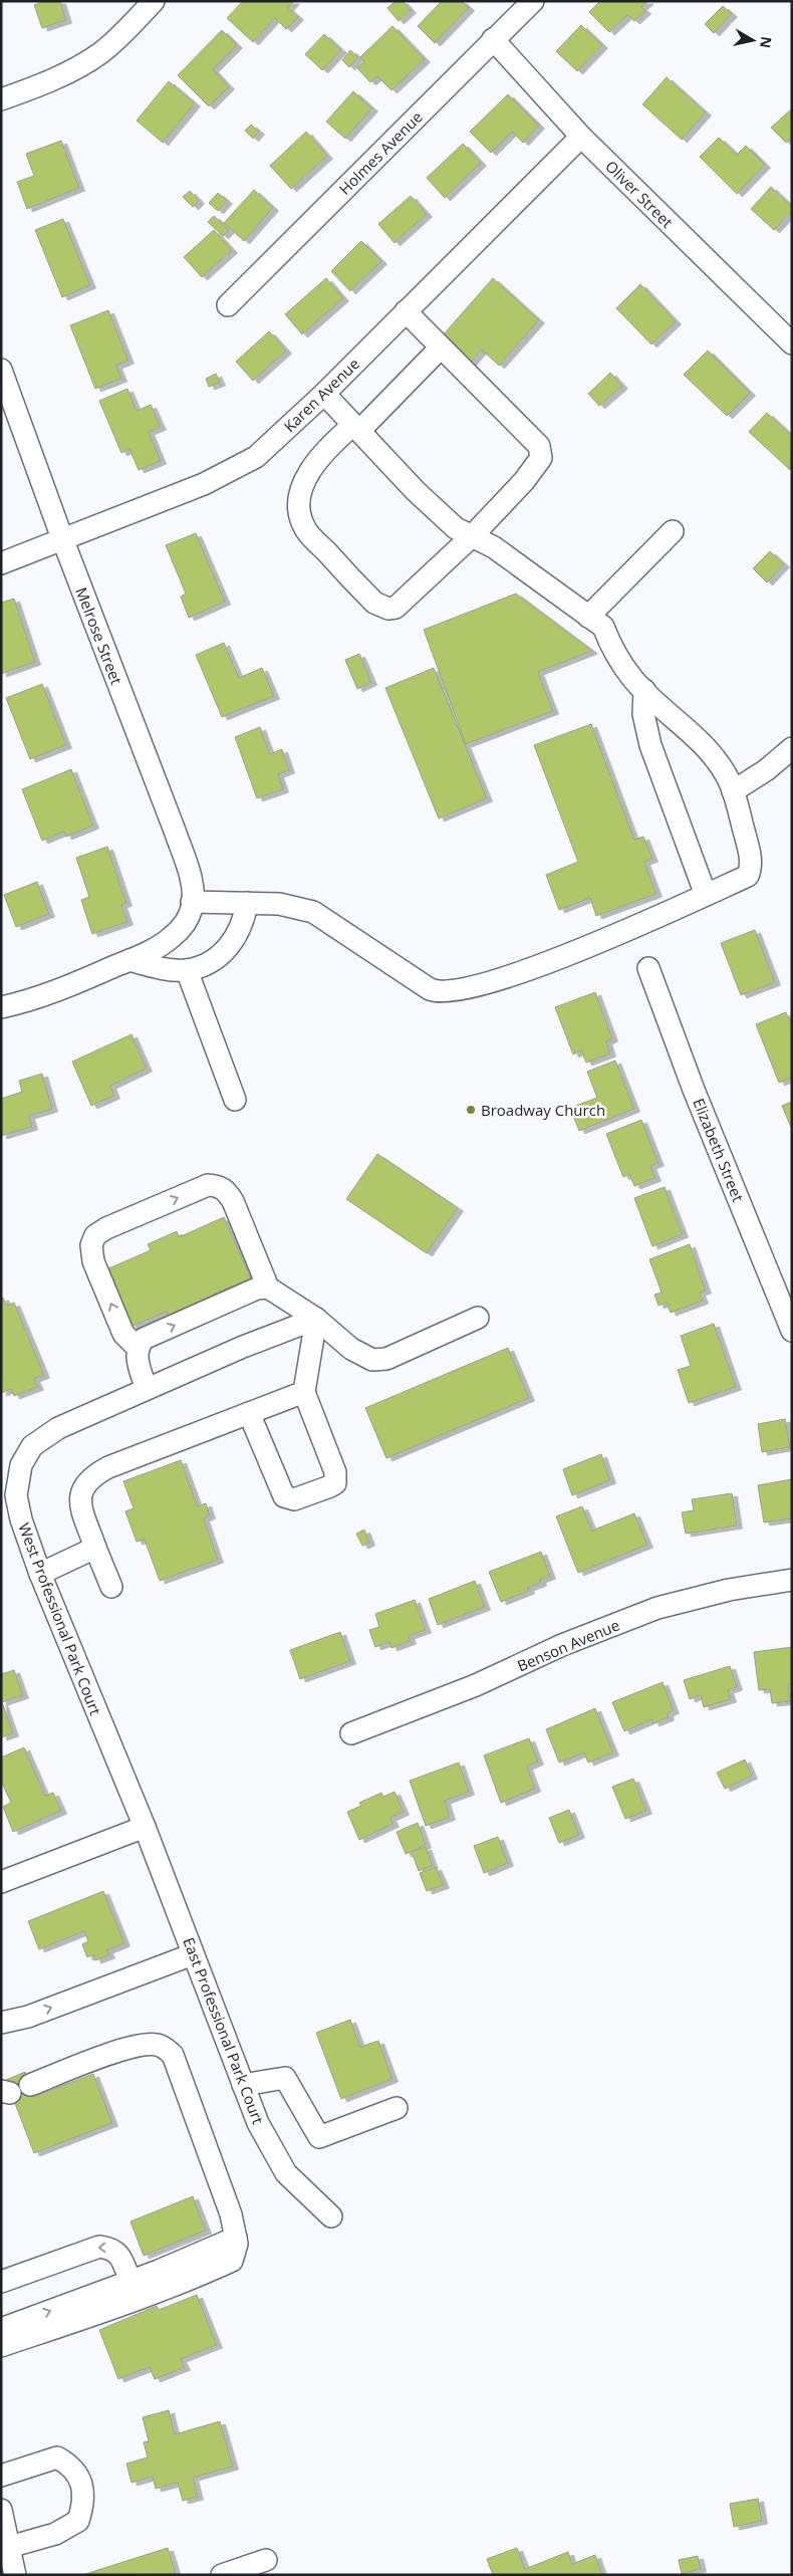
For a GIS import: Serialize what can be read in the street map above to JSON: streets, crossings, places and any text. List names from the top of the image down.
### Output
{
  "streets": {
    "street": [
      "Holmes Avenue",
      "Oliver Street",
      "Karen Avenue",
      "Melrose Street",
      "Elizabeth Street",
      "West Professional Park Court",
      "Benson Avenue",
      "East Professional Park Court"
    ]
  },
  "crossings": [
    ["Holmes Avenue", "Oliver Street"],
    ["Oliver Street", "Karen Avenue"],
    ["Karen Avenue", "Melrose Street"],
    ["West Professional Park Court", "East Professional Park Court"]
  ],
  "places": ["Broadway Church"],
  "north": "right"
}
